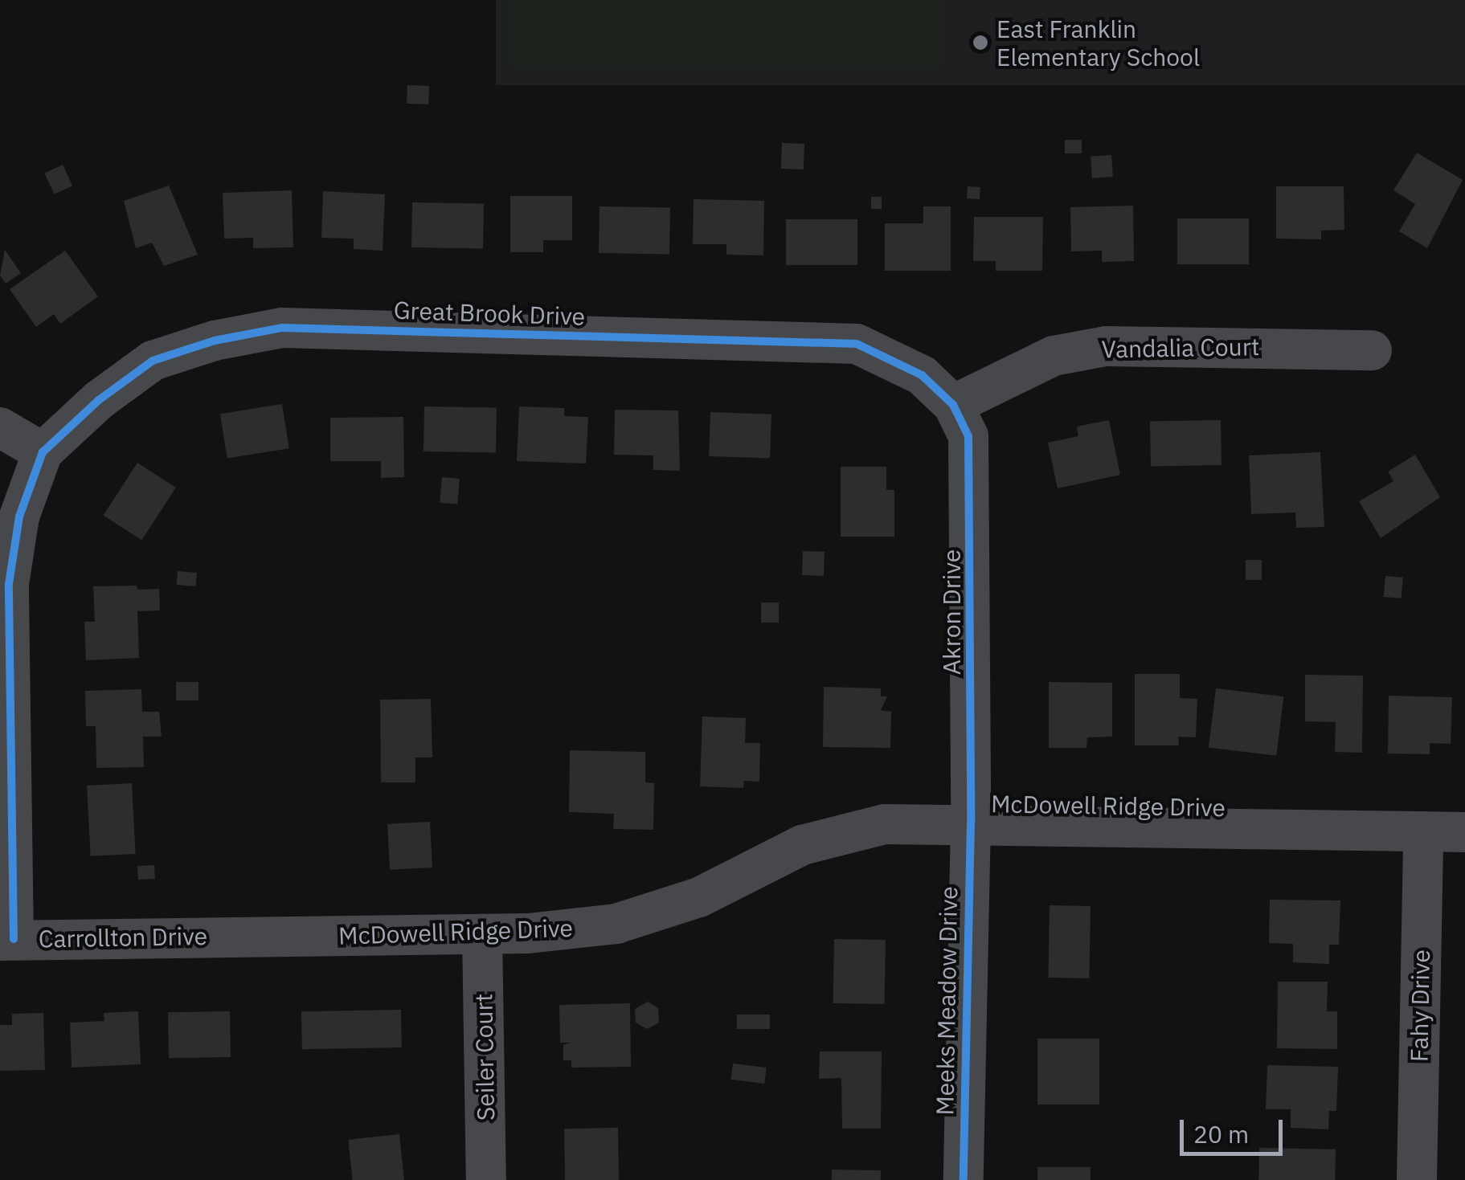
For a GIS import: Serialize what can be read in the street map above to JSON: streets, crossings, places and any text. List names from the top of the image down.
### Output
{
  "streets": {
    "street": [
      "Great Brook Drive",
      "Vandalia Court",
      "Akron Drive",
      "McDowell Ridge Drive",
      "Carrollton Drive",
      "Meeks Meadow Drive",
      "Fahy Drive",
      "Seiler Court"
    ]
  },
  "crossings": [
    ["Great Brook Drive", "Vandalia Court"],
    ["Great Brook Drive", "Akron Drive"],
    ["Vandalia Court", "Akron Drive"],
    ["Akron Drive", "McDowell Ridge Drive"],
    ["Akron Drive", "Meeks Meadow Drive"],
    ["McDowell Ridge Drive", "Carrollton Drive"],
    ["McDowell Ridge Drive", "Meeks Meadow Drive"],
    ["McDowell Ridge Drive", "Fahy Drive"],
    ["McDowell Ridge Drive", "Seiler Court"]
  ],
  "places": ["East Franklin Elementary School"],
  "scale_bar": "20 m"
}
